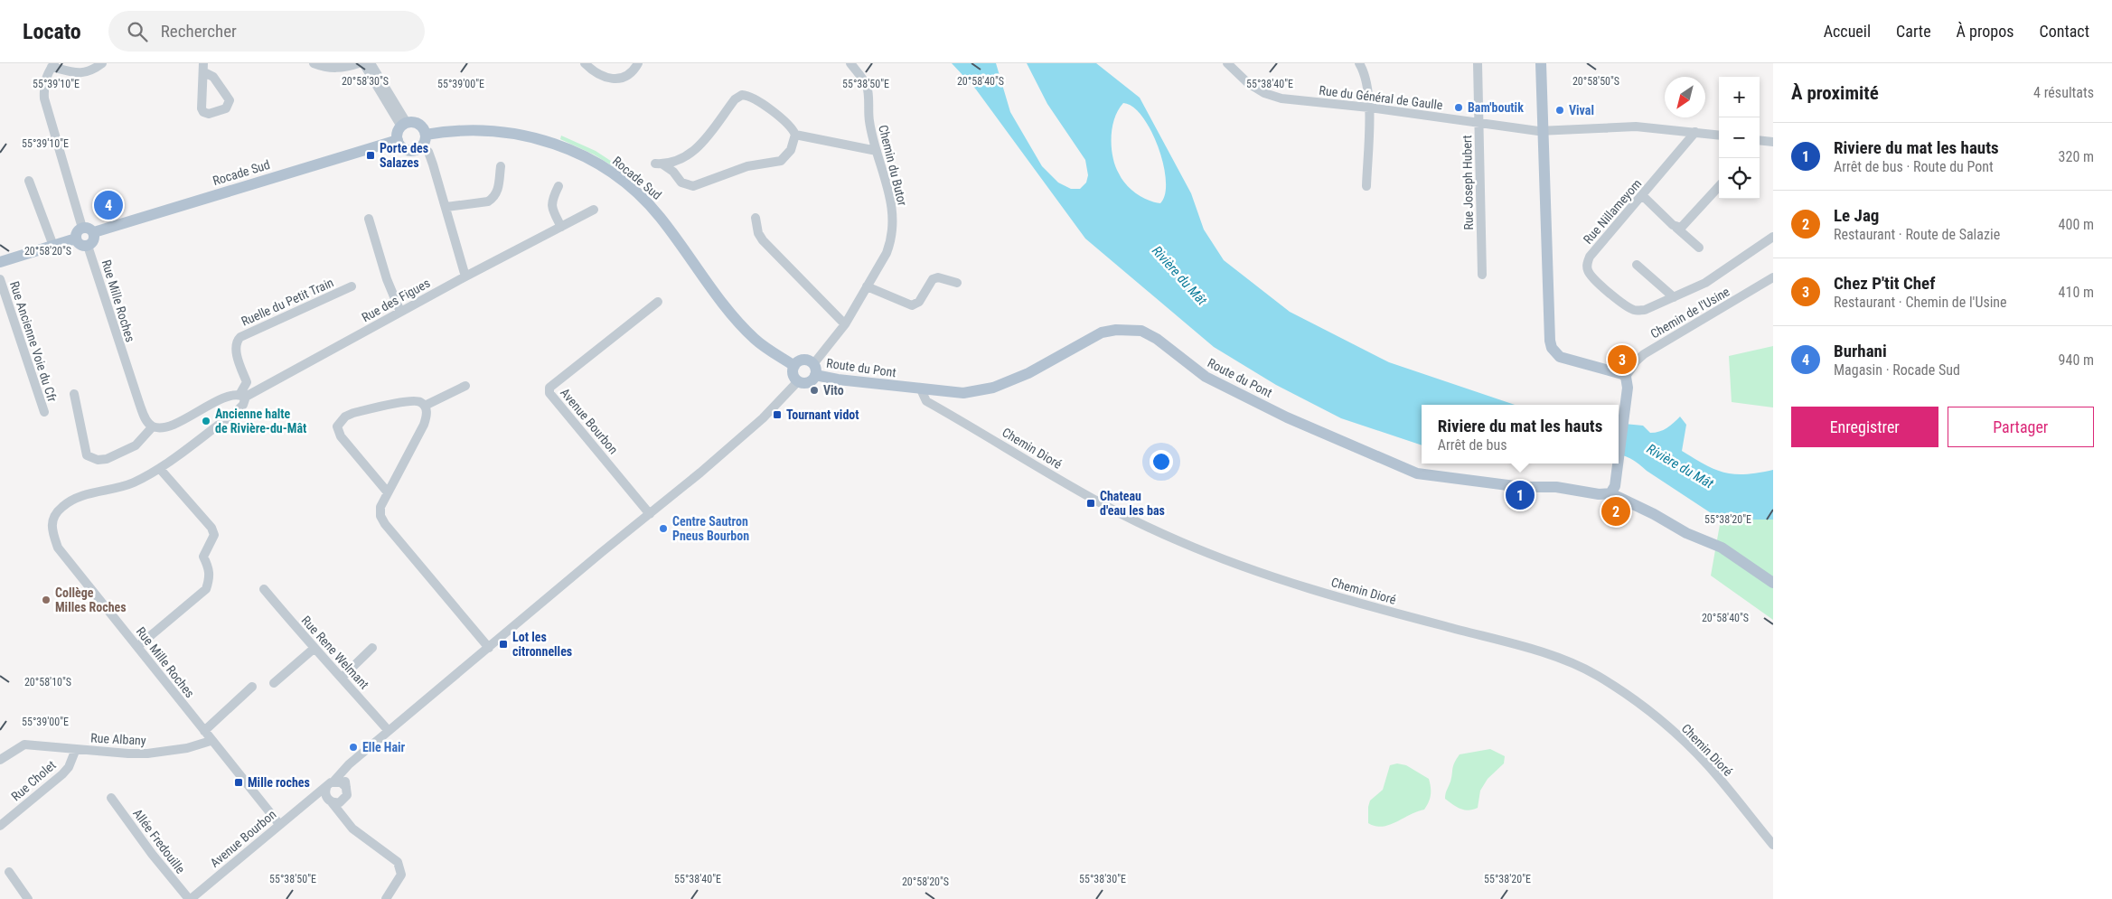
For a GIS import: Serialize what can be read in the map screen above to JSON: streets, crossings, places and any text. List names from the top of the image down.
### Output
{
  "streets": {
    "main road": ["Rocade Sud", "Route du Pont"],
    "street": [
      "Rue du Général de Gaulle",
      "Chemin du Butor",
      "Rue Joseph Hubert",
      "Rue Nillameyom",
      "Rue des Figues",
      "Rue Mille Roches",
      "Ruelle du Petit Train",
      "Chemin de l'Usine",
      "Rue Ancienne Voie du Cfr",
      "Avenue Bourbon",
      "Chemin Dioré",
      "Rue Rene Welmant",
      "Rue Albany",
      "Rue Cholet",
      "Allée Fredouille"
    ]
  },
  "crossings": [
    ["Rue du Général de Gaulle", "Rue Joseph Hubert"],
    ["Rue du Général de Gaulle", "Rue Nillameyom"],
    ["Chemin du Butor", "Rocade Sud"],
    ["Chemin du Butor", "Route du Pont"],
    ["Rocade Sud", "Rue Mille Roches"],
    ["Rocade Sud", "Route du Pont"],
    ["Rue des Figues", "Rue Mille Roches"],
    ["Rue des Figues", "Ruelle du Petit Train"],
    ["Rue Mille Roches", "Ruelle du Petit Train"],
    ["Rue Mille Roches", "Avenue Bourbon"],
    ["Rue Mille Roches", "Rue Albany"],
    ["Route du Pont", "Chemin Dioré"],
    ["Avenue Bourbon", "Allée Fredouille"],
    ["Rue Albany", "Rue Cholet"]
  ],
  "water": ["Rivière du Mât"],
  "places": {
    "other": [
      "Bam'boutik",
      "Vival",
      "Vito",
      "Ancienne halte de Rivière-du-Mât",
      "Centre Sautron Pneus Bourbon",
      "Collège Milles Roches",
      "Elle Hair"
    ],
    "transit": [
      "Porte des Salazes",
      "Tournant vidot",
      "Chateau d'eau les bas",
      "Lot les citronnelles",
      "Mille roches"
    ]
  },
  "north": "bottom left",
  "page": {
    "header": "Locato",
    "search": "Rechercher",
    "nav": [
      "Accueil",
      "Carte",
      "À propos",
      "Contact"
    ],
    "heading": ["À proximité", "4 résultats"],
    "map_buttons": ["+", "−"],
    "list": [
      {
        "mark": "1",
        "name": "Riviere du mat les hauts",
        "note": "Arrêt de bus · Route du Pont",
        "value": "320 m"
      },
      {
        "mark": "2",
        "name": "Le Jag",
        "note": "Restaurant · Route de Salazie",
        "value": "400 m"
      },
      {
        "mark": "3",
        "name": "Chez P'tit Chef",
        "note": "Restaurant · Chemin de l'Usine",
        "value": "410 m"
      },
      {
        "mark": "4",
        "name": "Burhani",
        "note": "Magasin · Rocade Sud",
        "value": "940 m"
      }
    ],
    "pins": [
      "4",
      "3",
      "1",
      "2"
    ],
    "buttons": ["Enregistrer", "Partager"],
    "popup": ["Riviere du mat les hauts", "Arrêt de bus"]
  },
  "coordinates": [
    "20°58'30\"S",
    "20°58'40\"S",
    "20°58'50\"S",
    "55°39'10\"E",
    "55°39'00\"E",
    "55°38'50\"E",
    "55°38'40\"E",
    "20°58'20\"S",
    "55°38'20\"E",
    "20°58'10\"S",
    "55°38'30\"E"
  ]
}
